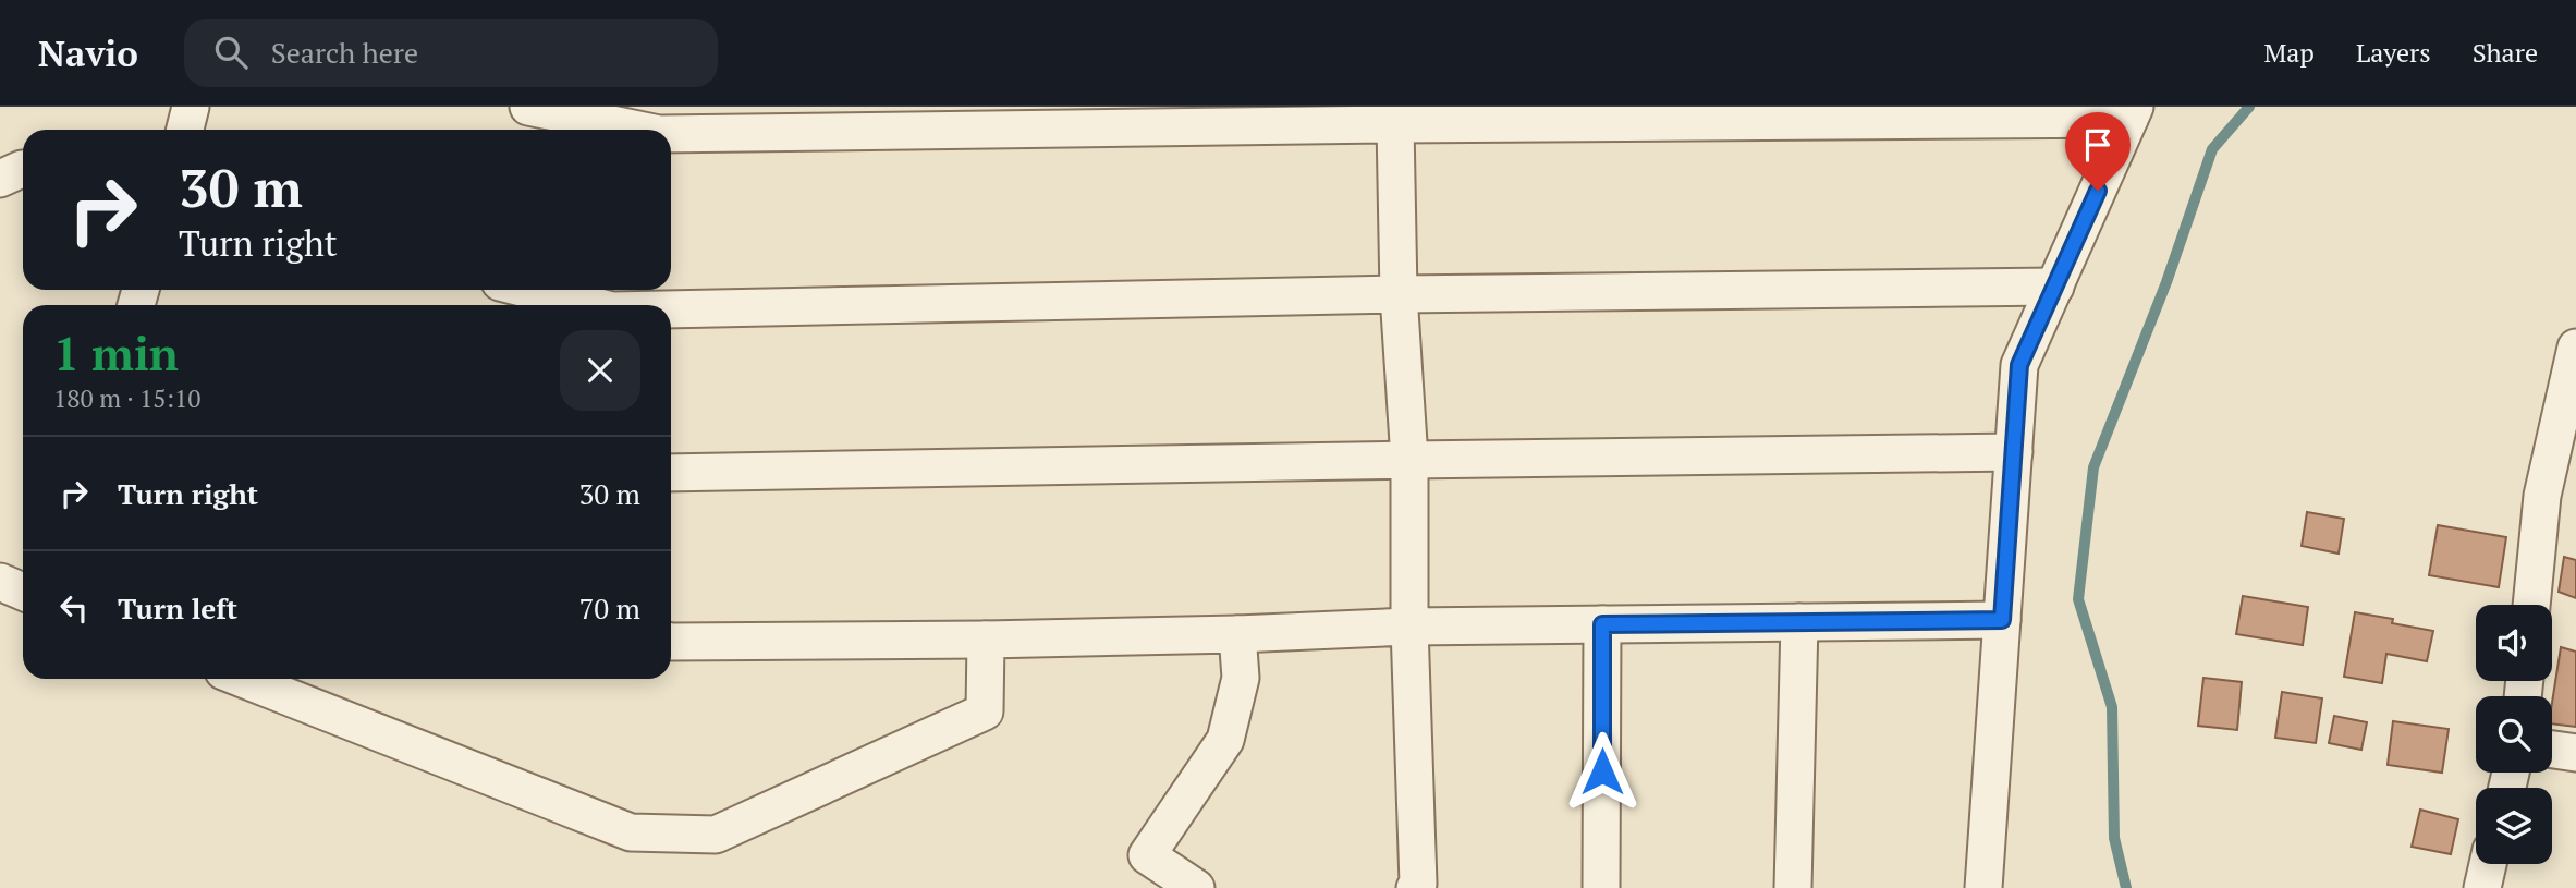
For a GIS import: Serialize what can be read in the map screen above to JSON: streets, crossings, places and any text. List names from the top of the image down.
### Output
{
  "page": {
    "header": "Navio",
    "search": "Search here",
    "nav": ["Map", "Layers", "Share"],
    "turn": ["30 m", "Turn right"],
    "heading": ["1 min", "180 m · 15:10"],
    "list": [
      {
        "name": "Turn right",
        "value": "30 m"
      },
      {
        "name": "Turn left",
        "value": "70 m"
      }
    ]
  }
}
